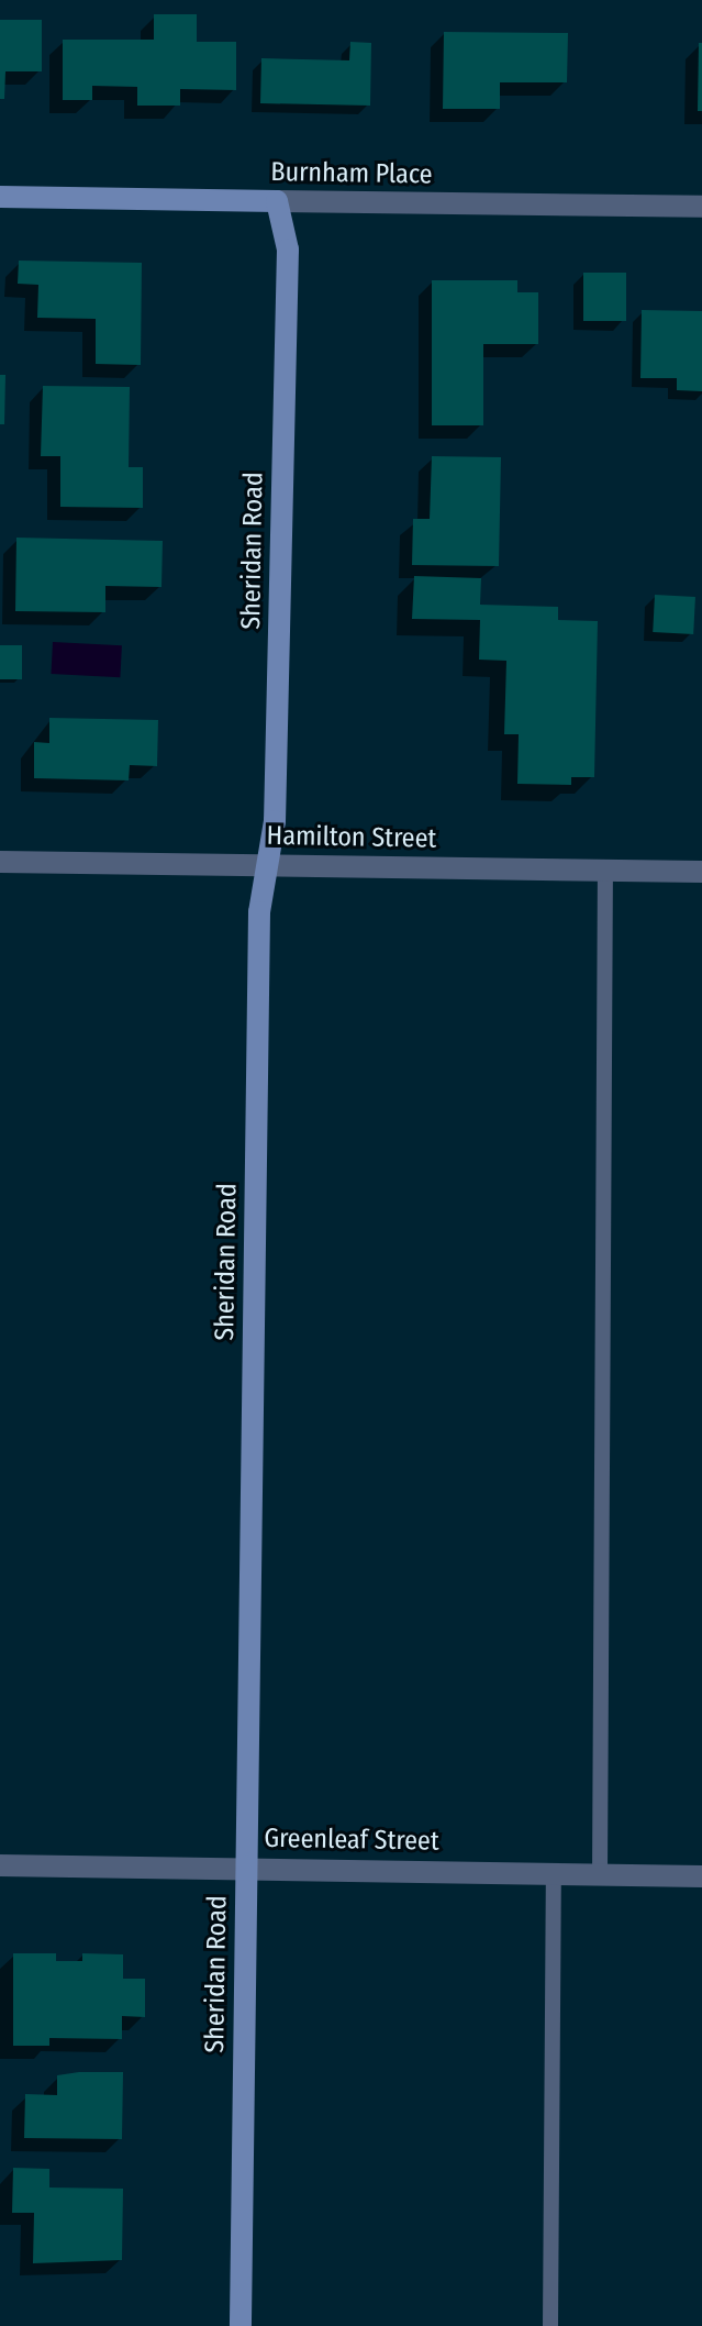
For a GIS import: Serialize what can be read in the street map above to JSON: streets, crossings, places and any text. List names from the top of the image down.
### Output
{
  "streets": {
    "main road": ["Burnham Place", "Sheridan Road"],
    "street": ["Hamilton Street", "Greenleaf Street"]
  },
  "crossings": [
    ["Burnham Place", "Sheridan Road"],
    ["Sheridan Road", "Hamilton Street"],
    ["Sheridan Road", "Greenleaf Street"]
  ]
}
